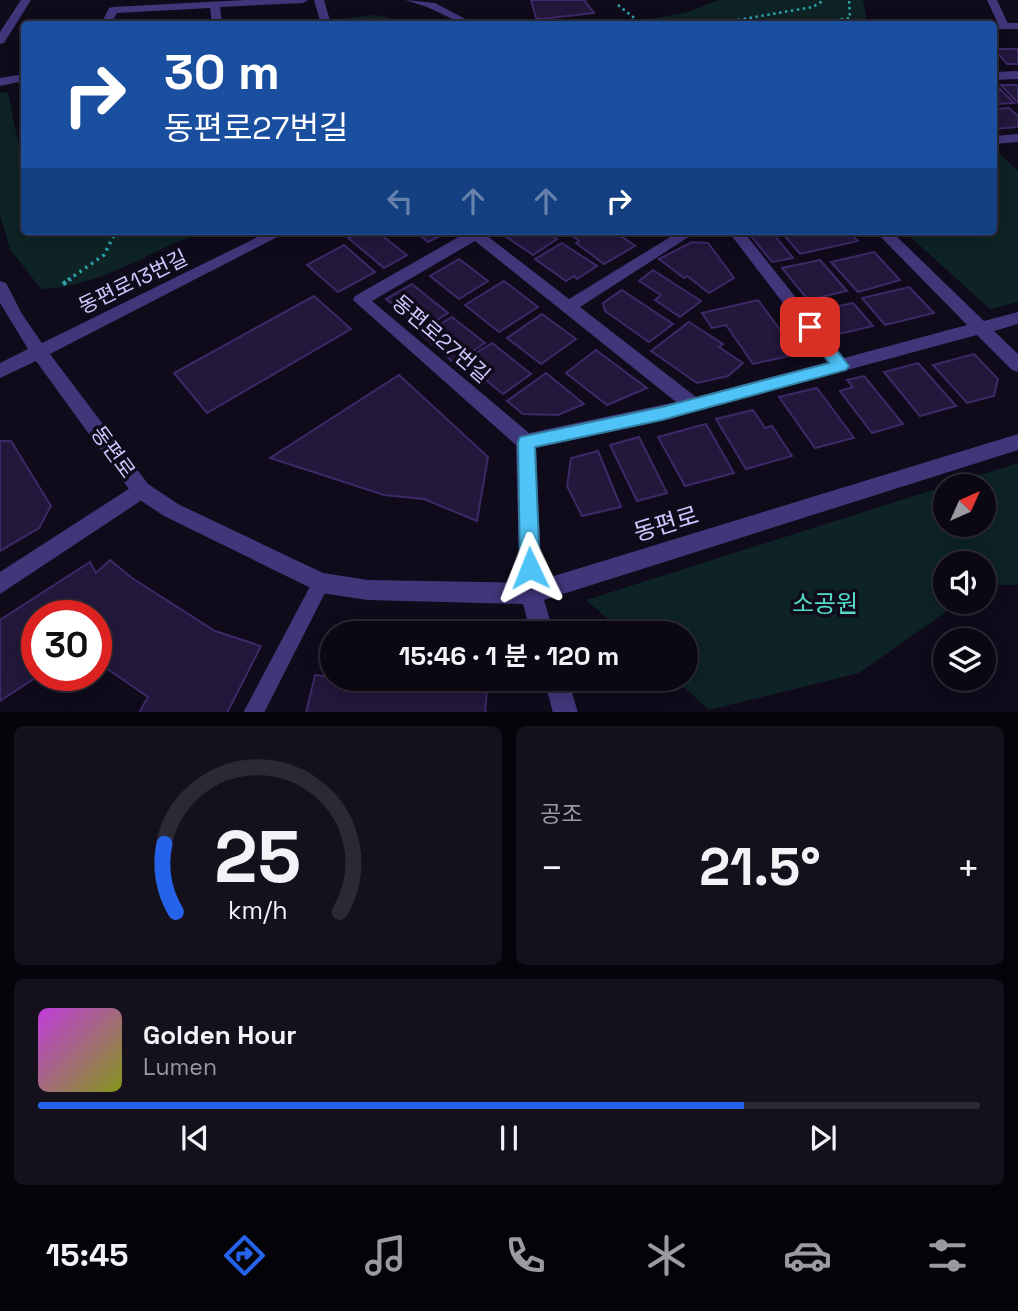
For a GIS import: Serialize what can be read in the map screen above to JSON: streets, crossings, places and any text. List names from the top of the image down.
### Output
{
  "streets": {
    "street": ["동편로13번길", "동편로27번길", "동편로"]
  },
  "crossings": [
    ["동편로13번길", "동편로"]
  ],
  "parks": ["소공원"],
  "north": "top right",
  "page": {
    "turn": ["30 m", "동편로27번길"],
    "limit": "30",
    "trip": "15:46 · 1 분 · 120 m",
    "tile": "공조",
    "heat": ["−", "21.5°", "+"],
    "song": ["Golden Hour", "Lumen"],
    "tabs": "15:45",
    "gauge": ["25", "km/h"]
  }
}
